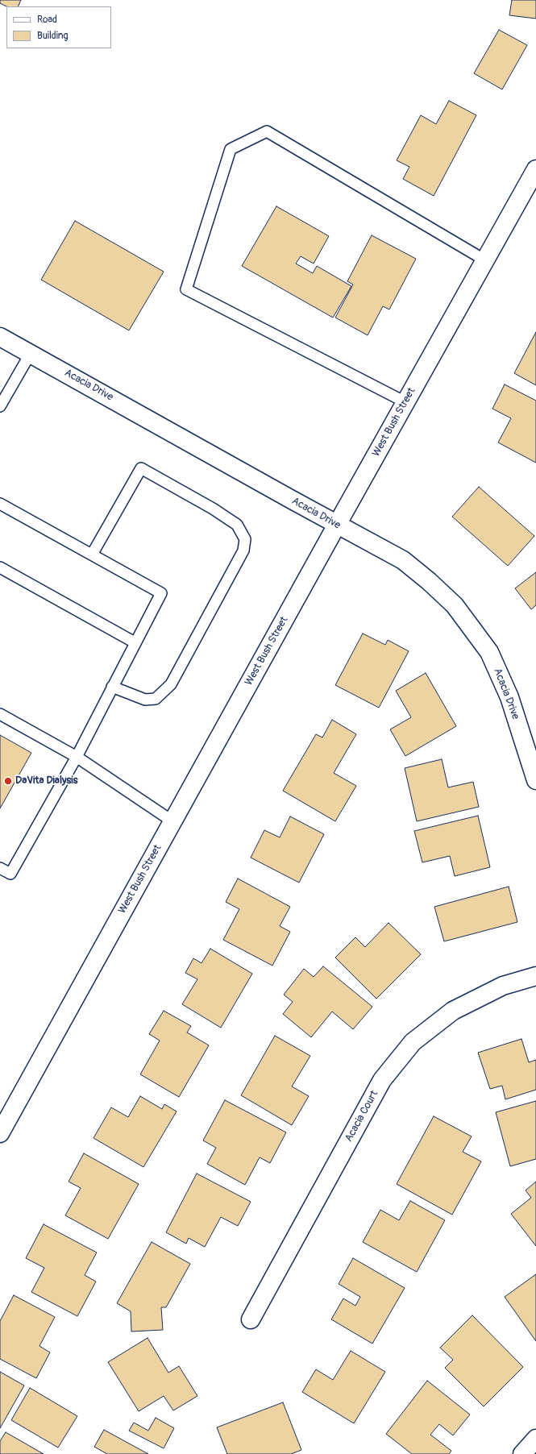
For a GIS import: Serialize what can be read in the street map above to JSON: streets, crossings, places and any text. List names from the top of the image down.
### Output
{
  "streets": {
    "street": ["Acacia Drive", "West Bush Street", "Acacia Court"]
  },
  "crossings": [
    ["Acacia Drive", "West Bush Street"]
  ],
  "places": ["DaVita Dialysis"],
  "legend": ["Road", "Building"]
}
